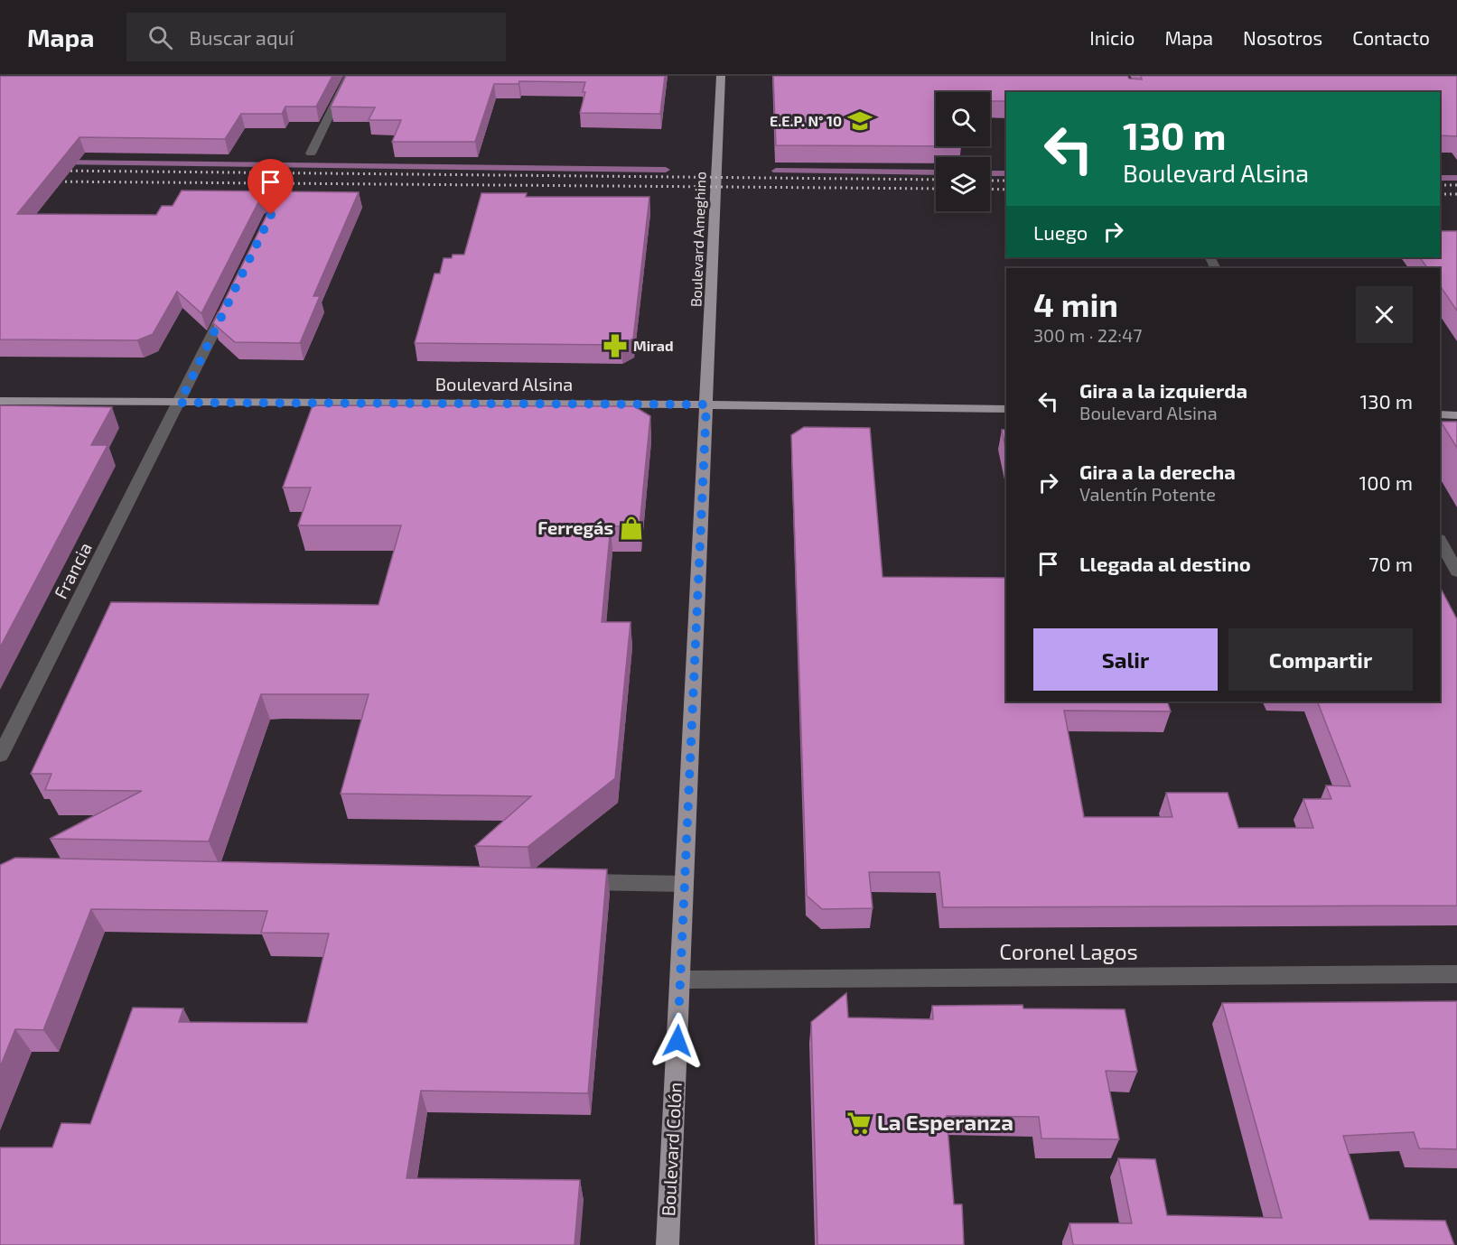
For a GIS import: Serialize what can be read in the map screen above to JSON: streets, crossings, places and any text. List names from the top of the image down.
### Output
{
  "streets": {
    "main road": ["Boulevard Ameghino", "Boulevard Alsina", "Boulevard Colón"],
    "street": ["Francia", "Coronel Lagos"]
  },
  "crossings": [
    ["Boulevard Ameghino", "Boulevard Alsina"],
    ["Boulevard Ameghino", "Boulevard Colón"],
    ["Boulevard Alsina", "Francia"],
    ["Boulevard Alsina", "Boulevard Colón"],
    ["Coronel Lagos", "Boulevard Colón"]
  ],
  "places": {
    "school or university": ["E.E.P. N° 10"],
    "pharmacy": ["Mirad"],
    "shop": ["Ferregás"],
    "supermarket": ["La Esperanza"]
  },
  "page": {
    "header": "Mapa",
    "search": "Buscar aquí",
    "nav": [
      "Inicio",
      "Mapa",
      "Nosotros",
      "Contacto"
    ],
    "turn": ["130 m", "Boulevard Alsina"],
    "then": "Luego",
    "heading": ["4 min", "300 m · 22:47"],
    "list": [
      {
        "name": "Gira a la izquierda",
        "note": "Boulevard Alsina",
        "value": "130 m"
      },
      {
        "name": "Gira a la derecha",
        "note": "Valentín Potente",
        "value": "100 m"
      },
      {
        "name": "Llegada al destino",
        "value": "70 m"
      }
    ],
    "buttons": ["Salir", "Compartir"]
  }
}
